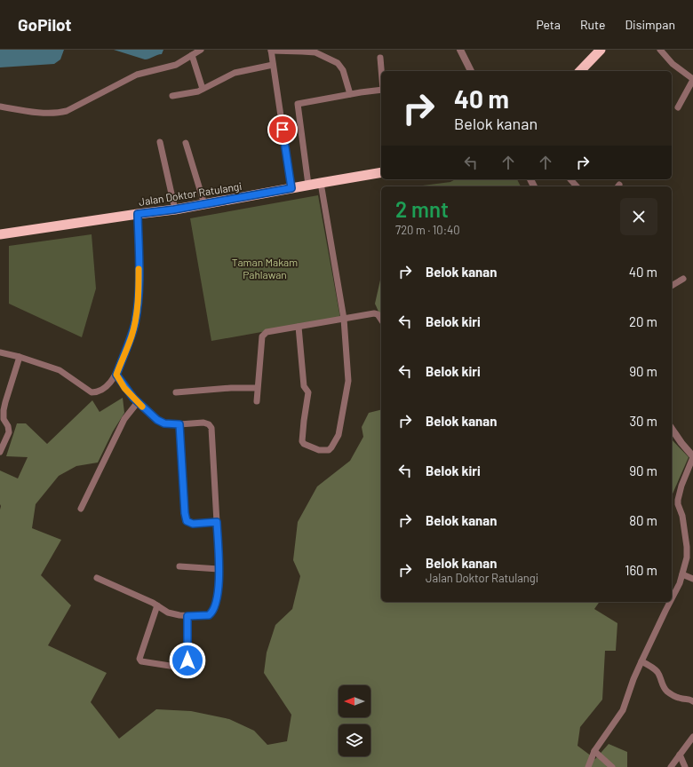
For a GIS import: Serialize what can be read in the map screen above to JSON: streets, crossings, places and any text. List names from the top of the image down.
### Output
{
  "streets": {
    "highway": ["Jalan Doktor Ratulangi"]
  },
  "parks": ["Taman Makam Pahlawan"],
  "north": "left",
  "page": {
    "header": "GoPilot",
    "nav": ["Peta", "Rute", "Disimpan"],
    "turn": ["40 m", "Belok kanan"],
    "heading": ["2 mnt", "720 m · 10:40"],
    "list": [
      {
        "name": "Belok kanan",
        "value": "40 m"
      },
      {
        "name": "Belok kiri",
        "value": "20 m"
      },
      {
        "name": "Belok kiri",
        "value": "90 m"
      },
      {
        "name": "Belok kanan",
        "value": "30 m"
      },
      {
        "name": "Belok kiri",
        "value": "90 m"
      },
      {
        "name": "Belok kanan",
        "value": "80 m"
      },
      {
        "name": "Belok kanan",
        "note": "Jalan Doktor Ratulangi",
        "value": "160 m"
      }
    ]
  }
}
